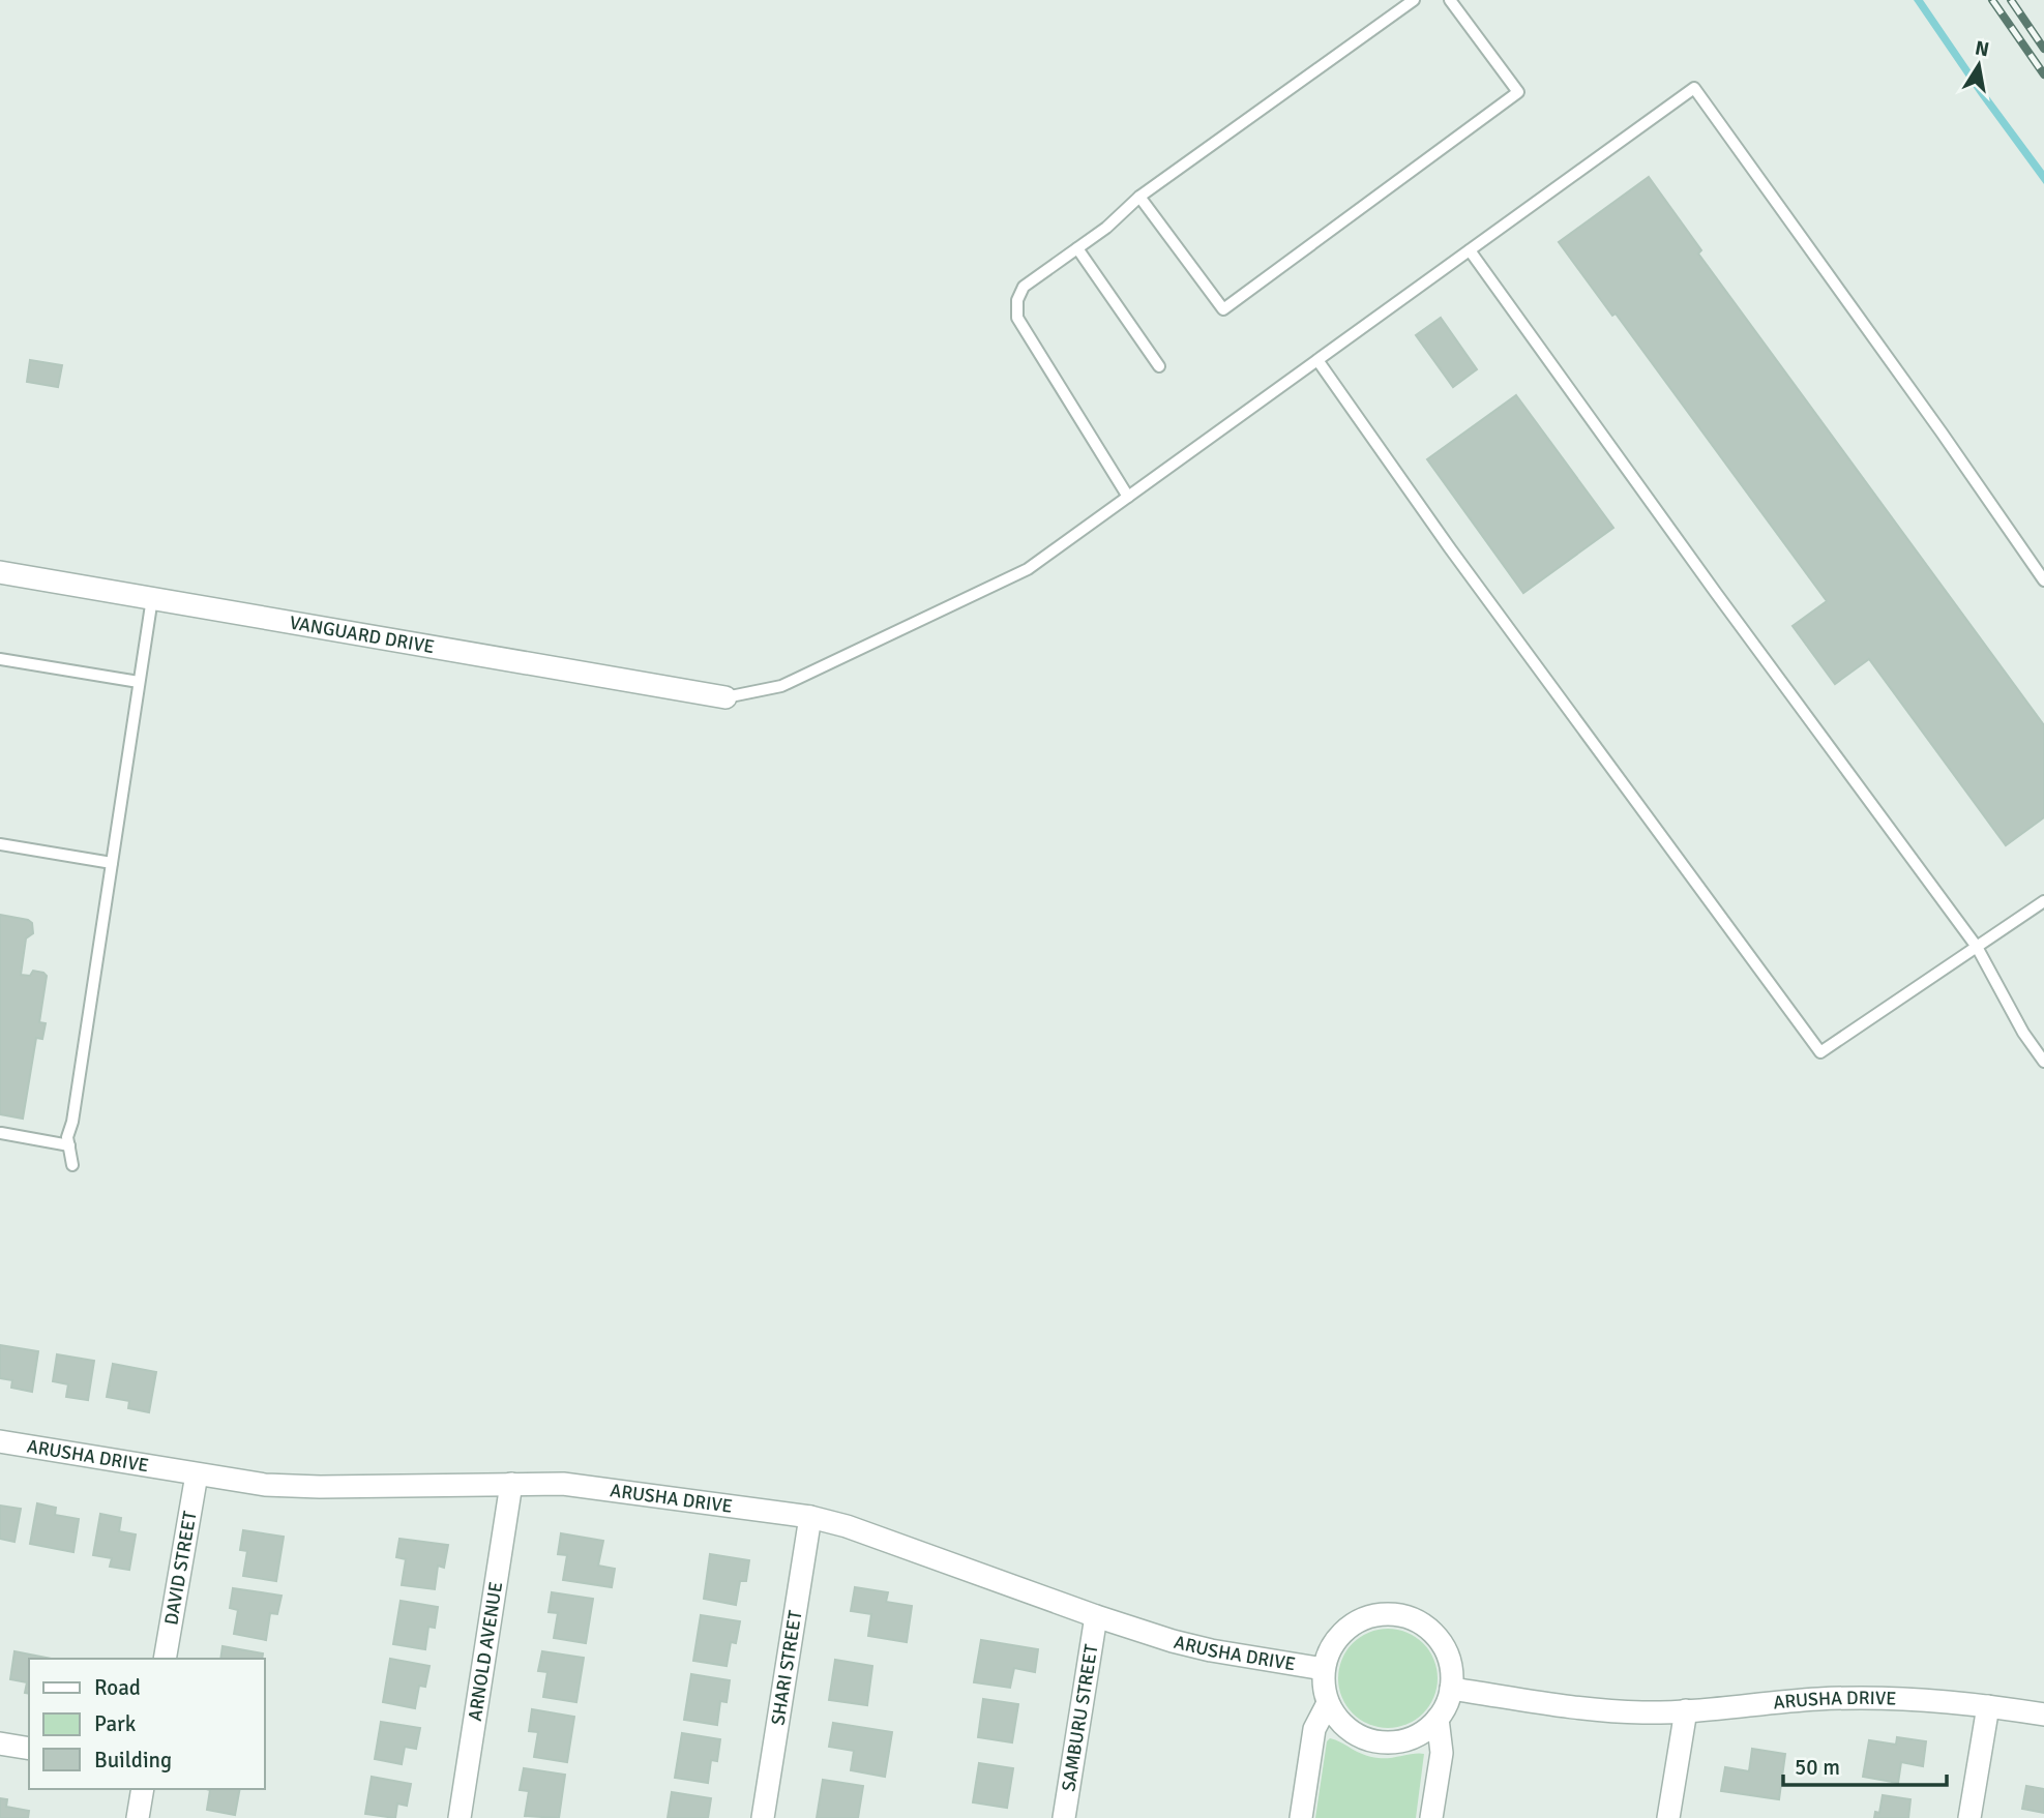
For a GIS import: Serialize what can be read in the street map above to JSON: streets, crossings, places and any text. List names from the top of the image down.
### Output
{
  "streets": {
    "street": [
      "VANGUARD DRIVE",
      "ARUSHA DRIVE",
      "DAVID STREET",
      "ARNOLD AVENUE",
      "SHARI STREET",
      "SAMBURU STREET"
    ]
  },
  "crossings": [
    ["ARUSHA DRIVE", "DAVID STREET"],
    ["ARUSHA DRIVE", "ARNOLD AVENUE"],
    ["ARUSHA DRIVE", "SHARI STREET"],
    ["ARUSHA DRIVE", "SAMBURU STREET"]
  ],
  "legend": ["Road", "Park", "Building"],
  "scale_bar": "50 m",
  "north": "top"
}
